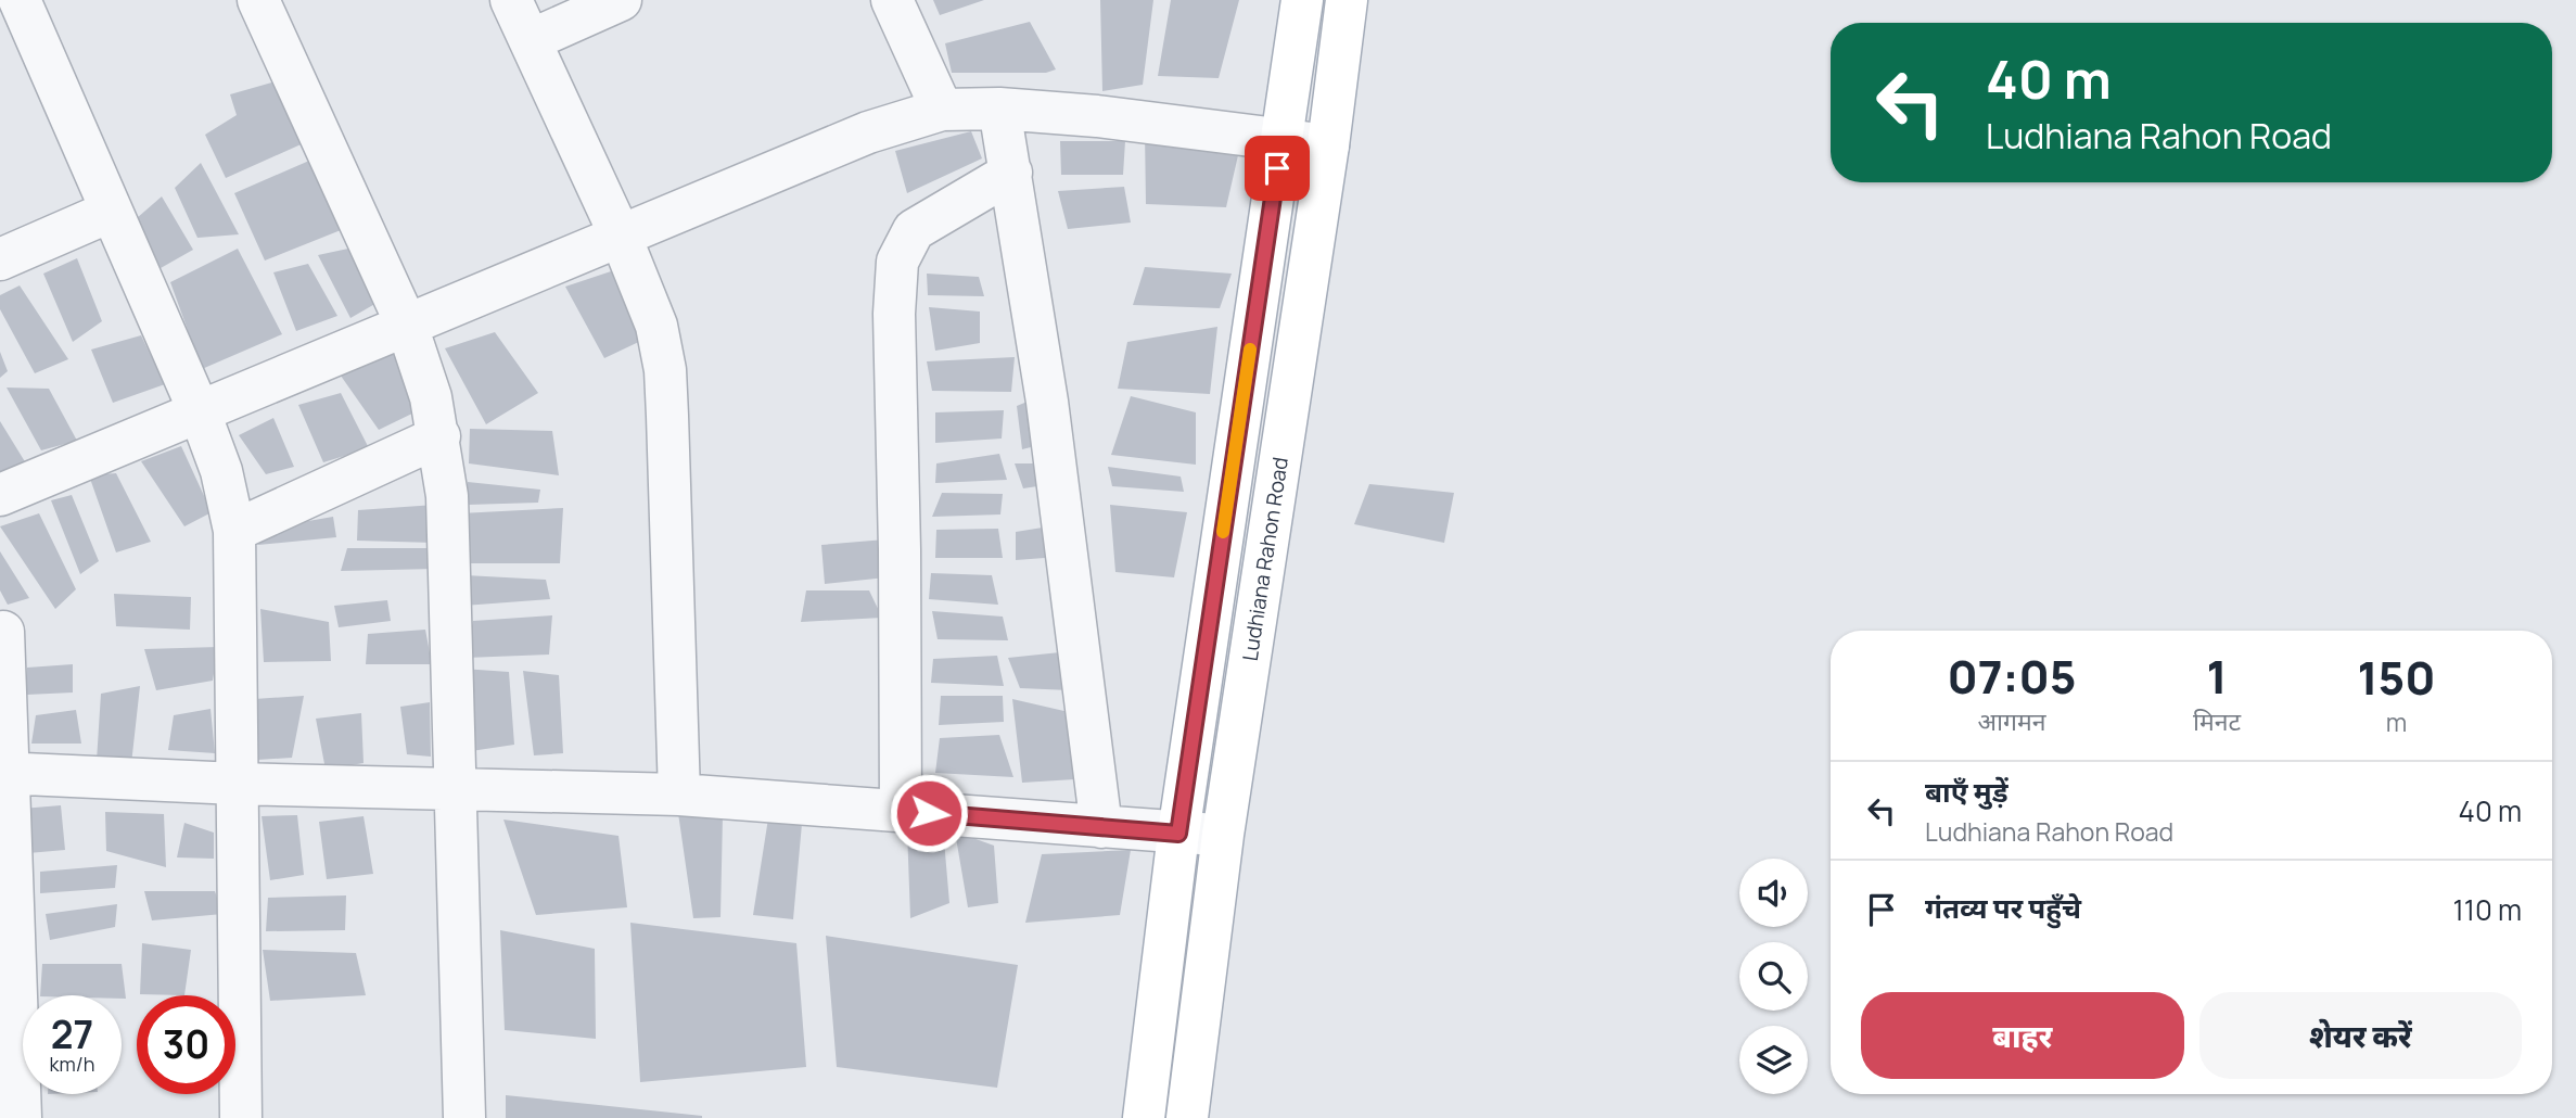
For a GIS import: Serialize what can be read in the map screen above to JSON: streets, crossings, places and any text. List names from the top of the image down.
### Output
{
  "streets": {
    "main road": ["Ludhiana Rahon Road"]
  },
  "page": {
    "turn": ["40 m", "Ludhiana Rahon Road"],
    "eta": [
      "07:05",
      "आगमन",
      "1",
      "मिनट",
      "150",
      "m"
    ],
    "list": [
      {
        "name": "बाएँ मुड़ें",
        "note": "Ludhiana Rahon Road",
        "value": "40 m"
      },
      {
        "name": "गंतव्य पर पहुँचे",
        "value": "110 m"
      }
    ],
    "buttons": ["बाहर", "शेयर करें"],
    "speed": "27 km/h",
    "limit": "30"
  }
}
